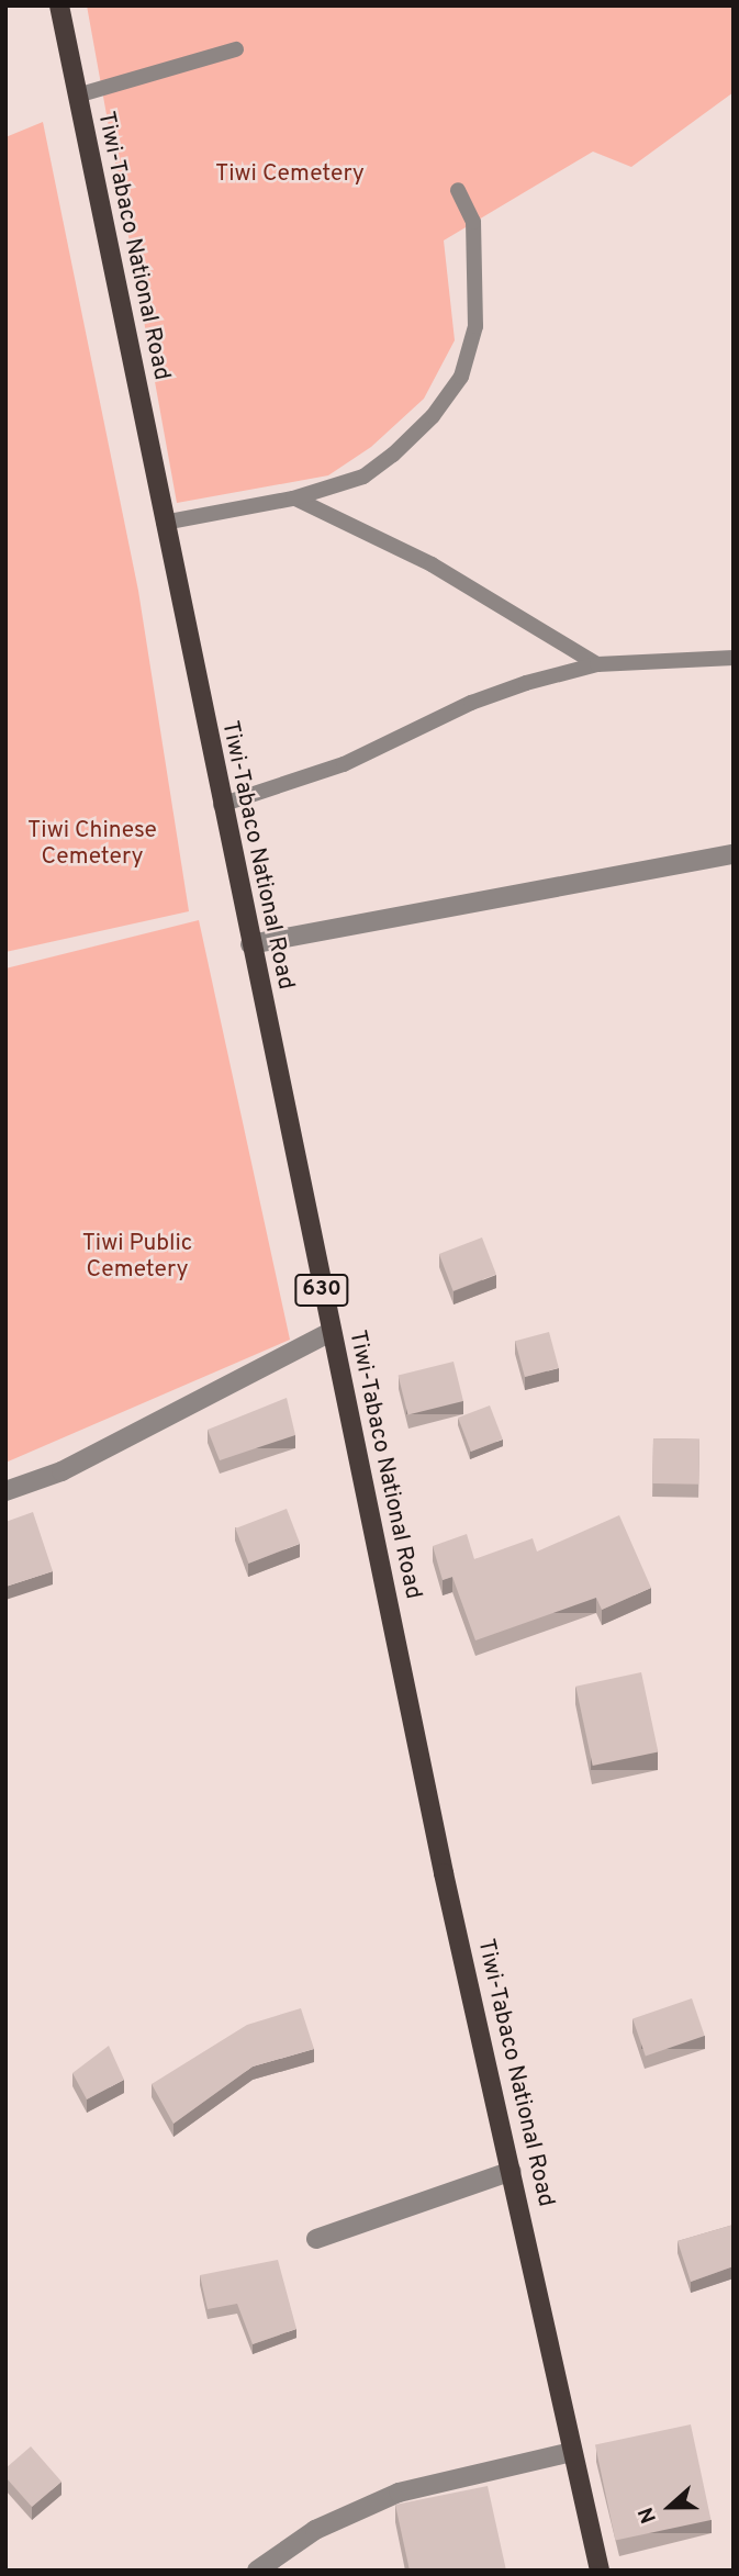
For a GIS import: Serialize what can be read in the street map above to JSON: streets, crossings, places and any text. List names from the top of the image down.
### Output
{
  "streets": {
    "main road": ["Tiwi-Tabaco National Road", "630"]
  },
  "parks": ["Tiwi Cemetery", "Tiwi Chinese Cemetery", "Tiwi Public Cemetery"],
  "north": "left"
}
